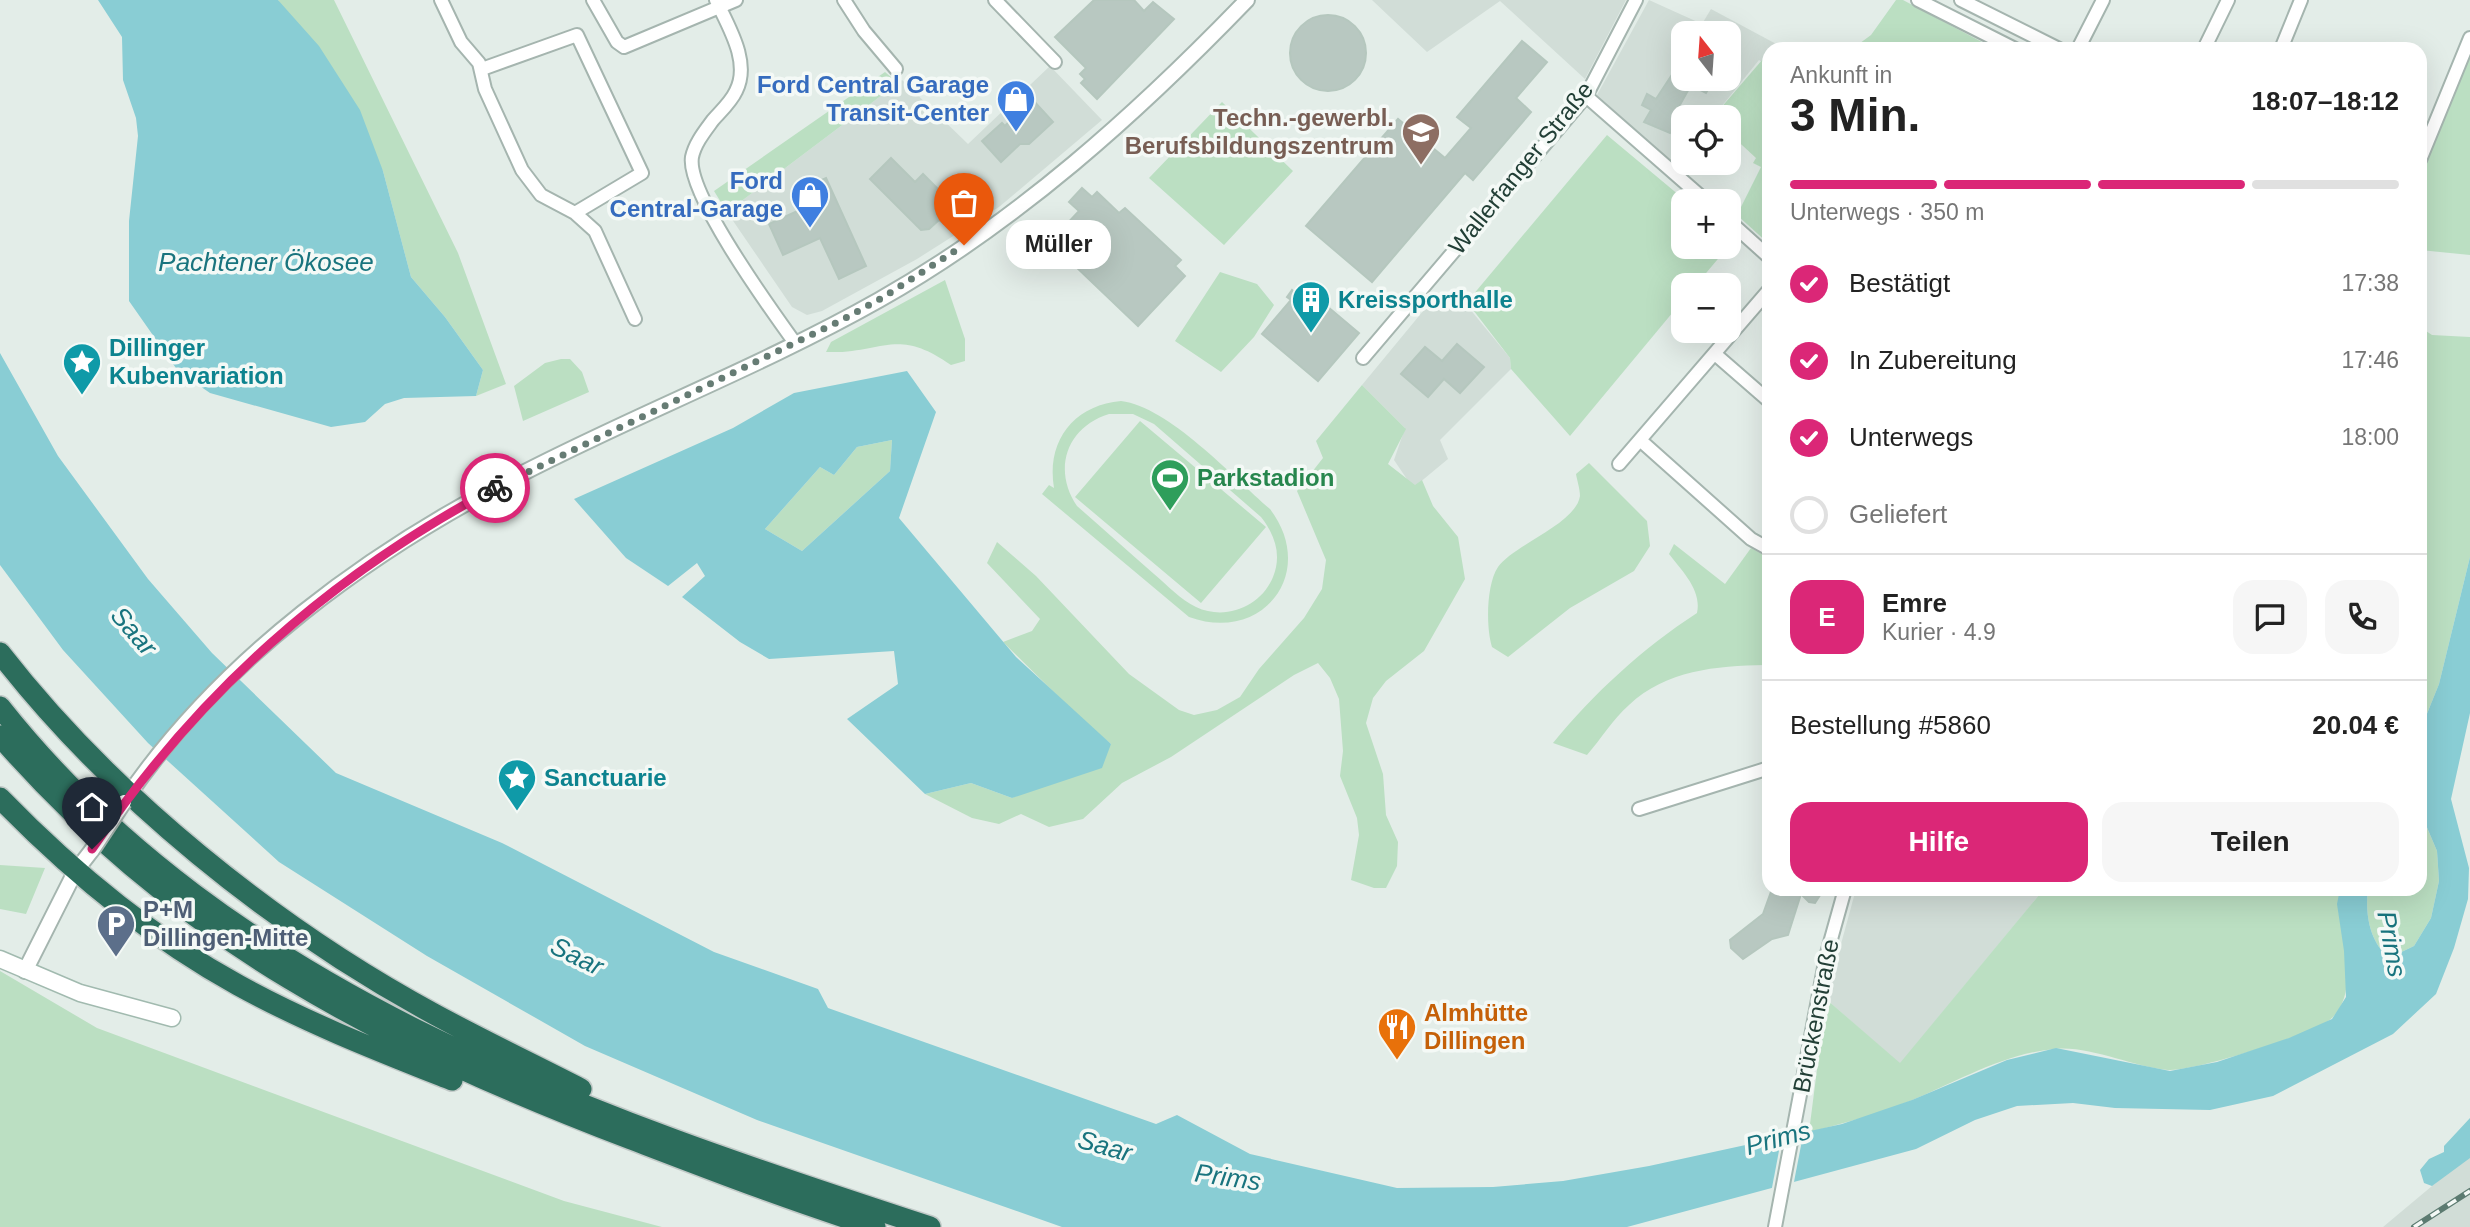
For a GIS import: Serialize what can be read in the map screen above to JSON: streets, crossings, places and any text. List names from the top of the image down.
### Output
{
  "streets": {
    "street": ["Wallerfanger Straße", "Brückenstraße"]
  },
  "water": ["Pachtener Ökosee", "Saar", "Prims"],
  "places": {
    "shop": ["Ford Central Garage Transit-Center", "Ford Central-Garage"],
    "school or university": ["Techn.-gewerbl. Berufsbildungszentrum"],
    "other": ["Müller"],
    "building": ["Kreissporthalle"],
    "place": ["Dillinger Kubenvariation", "Sanctuarie"],
    "sports": ["Parkstadion"],
    "parking": ["P+M Dillingen-Mitte"],
    "restaurant": ["Almhütte Dillingen"]
  },
  "north": "top",
  "page": {
    "map_buttons": ["+", "−"],
    "heading": ["3 Min.", "Ankunft in", "18:07–18:12"],
    "panel": [
      "Emre",
      "Kurier · 4.9",
      "Bestellung #5860",
      "20.04 €"
    ],
    "bar": "Unterwegs · 350 m",
    "bubble": "Müller",
    "list": [
      ["Bestätigt", "17:38"],
      ["In Zubereitung", "17:46"],
      ["Unterwegs", "18:00"],
      "Geliefert"
    ],
    "round": "E",
    "buttons": ["Hilfe", "Teilen"]
  }
}
